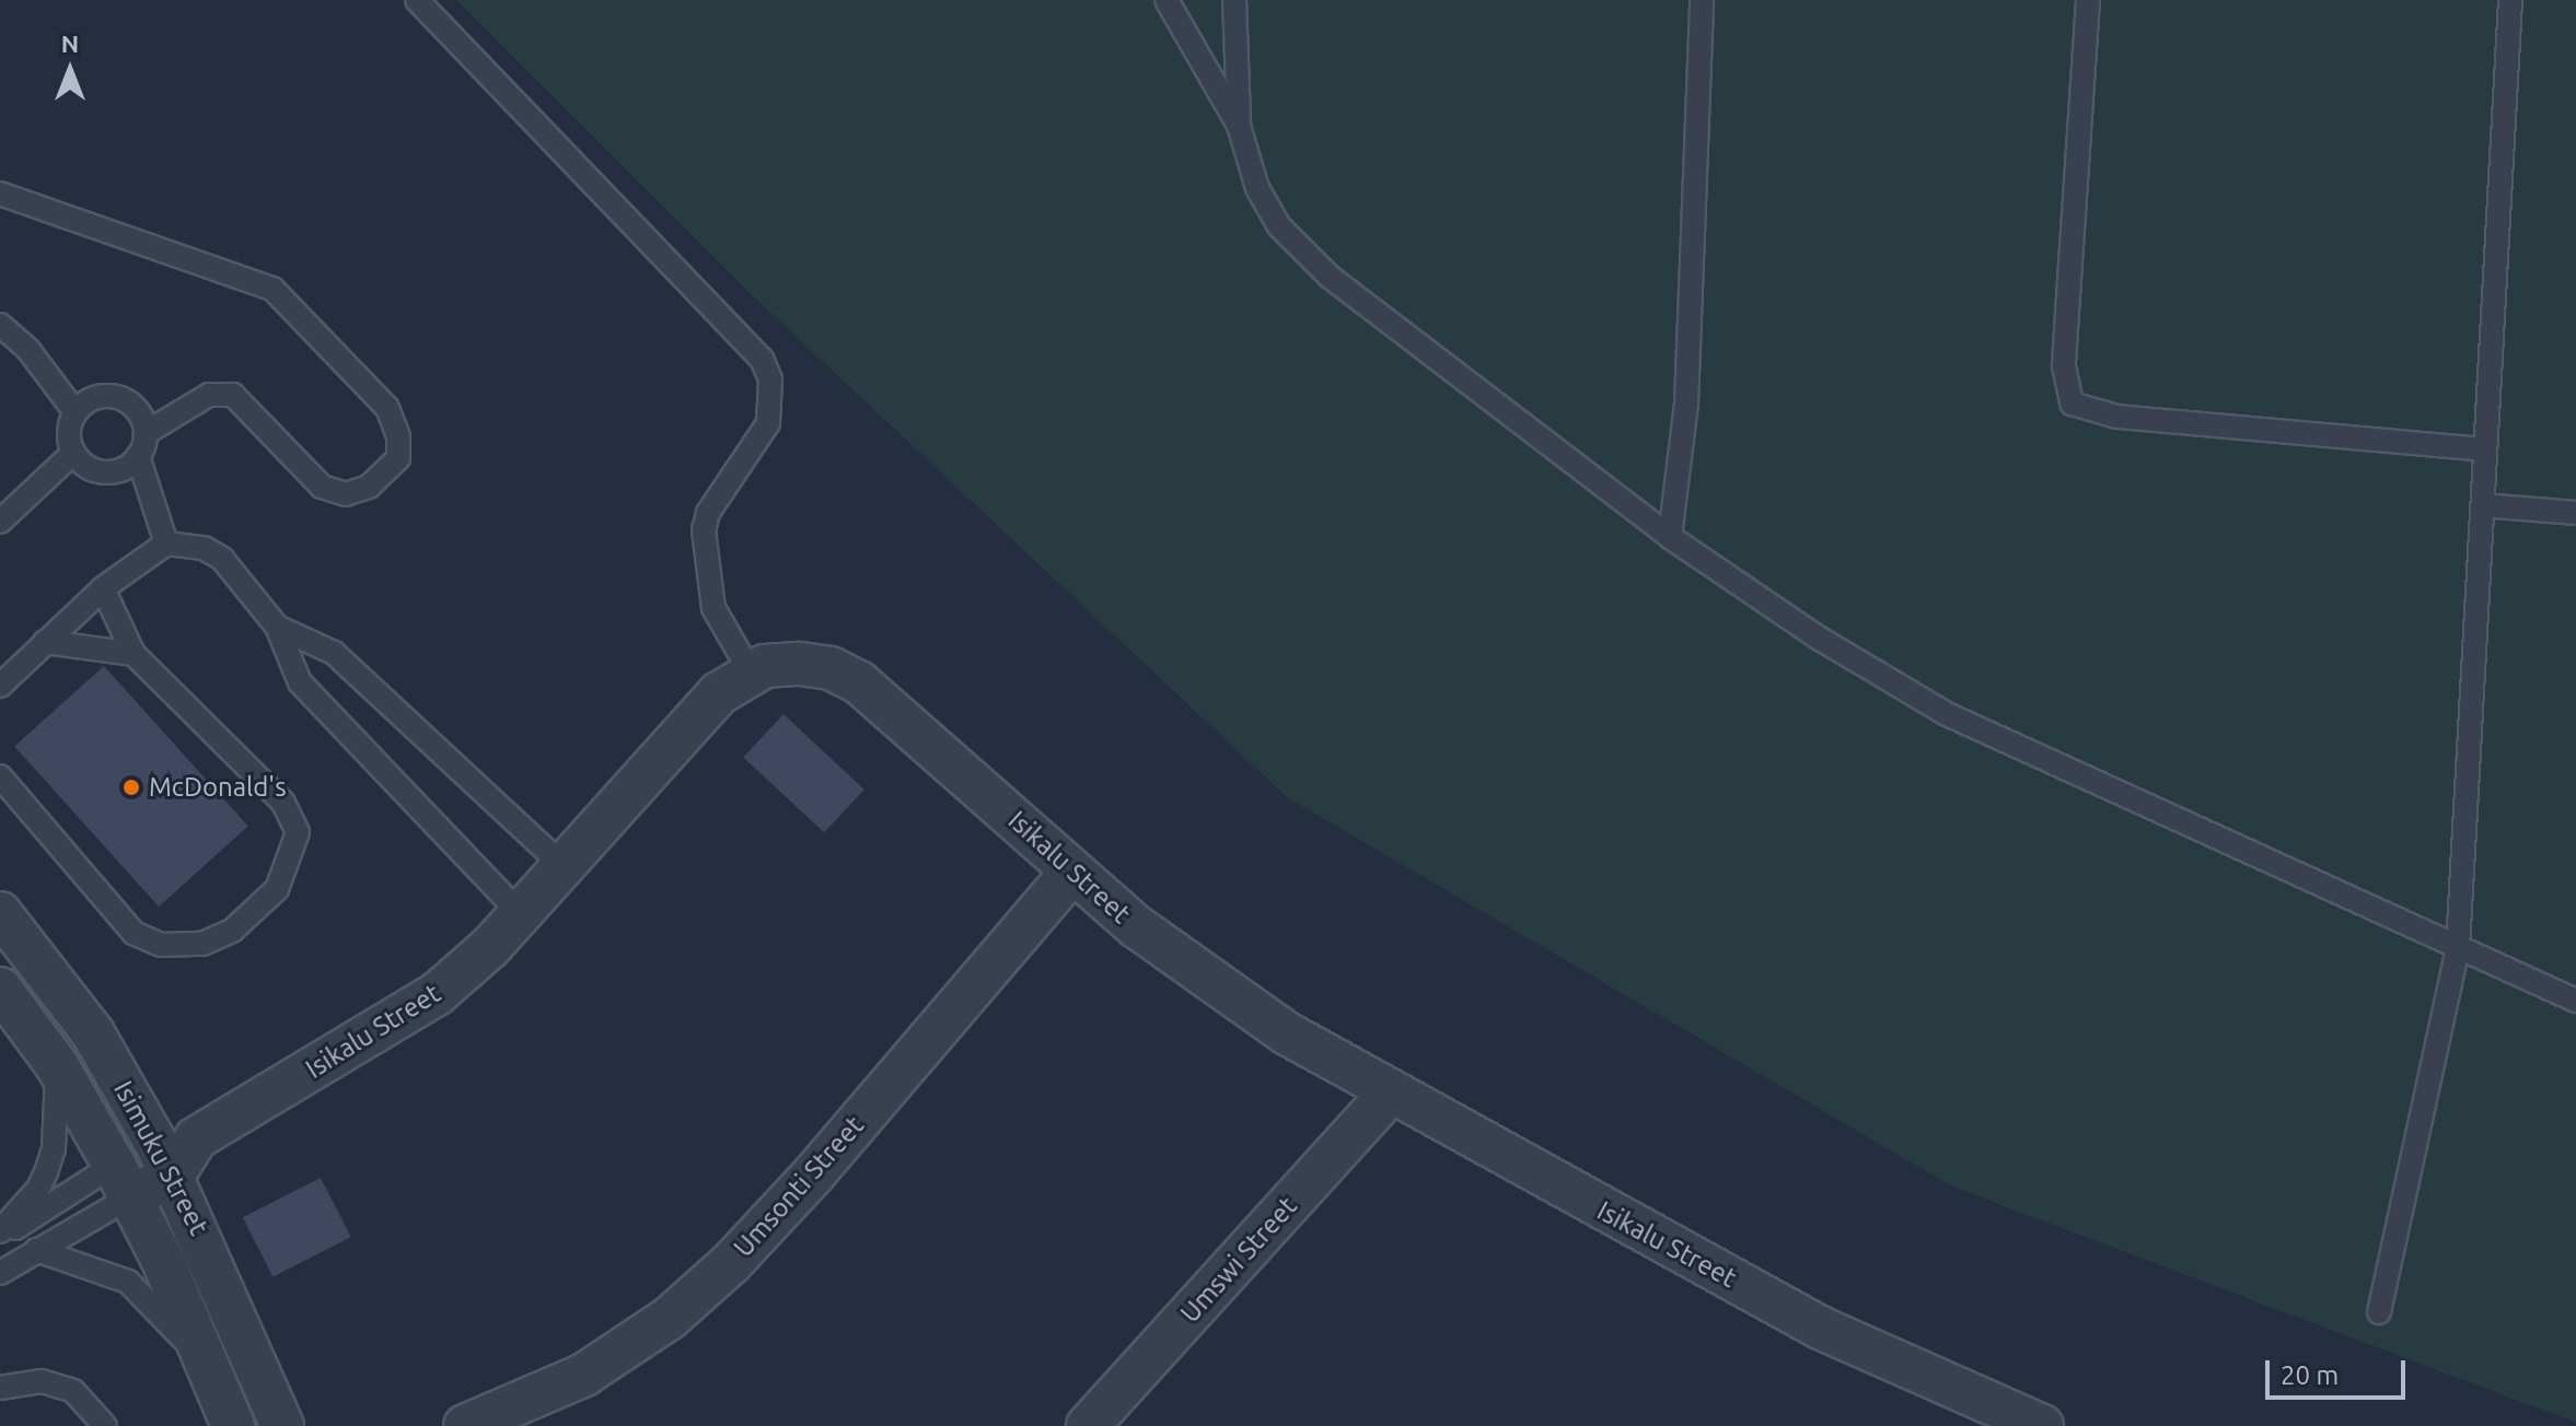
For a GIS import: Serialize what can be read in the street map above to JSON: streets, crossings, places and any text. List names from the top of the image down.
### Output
{
  "streets": {
    "street": [
      "Isikalu Street",
      "Isimuku Street",
      "Umsonti Street",
      "Umswi Street"
    ]
  },
  "crossings": [
    ["Isikalu Street", "Isimuku Street"],
    ["Isikalu Street", "Umsonti Street"],
    ["Isikalu Street", "Umswi Street"]
  ],
  "places": ["McDonald's"],
  "scale_bar": "20 m",
  "north": "top"
}
